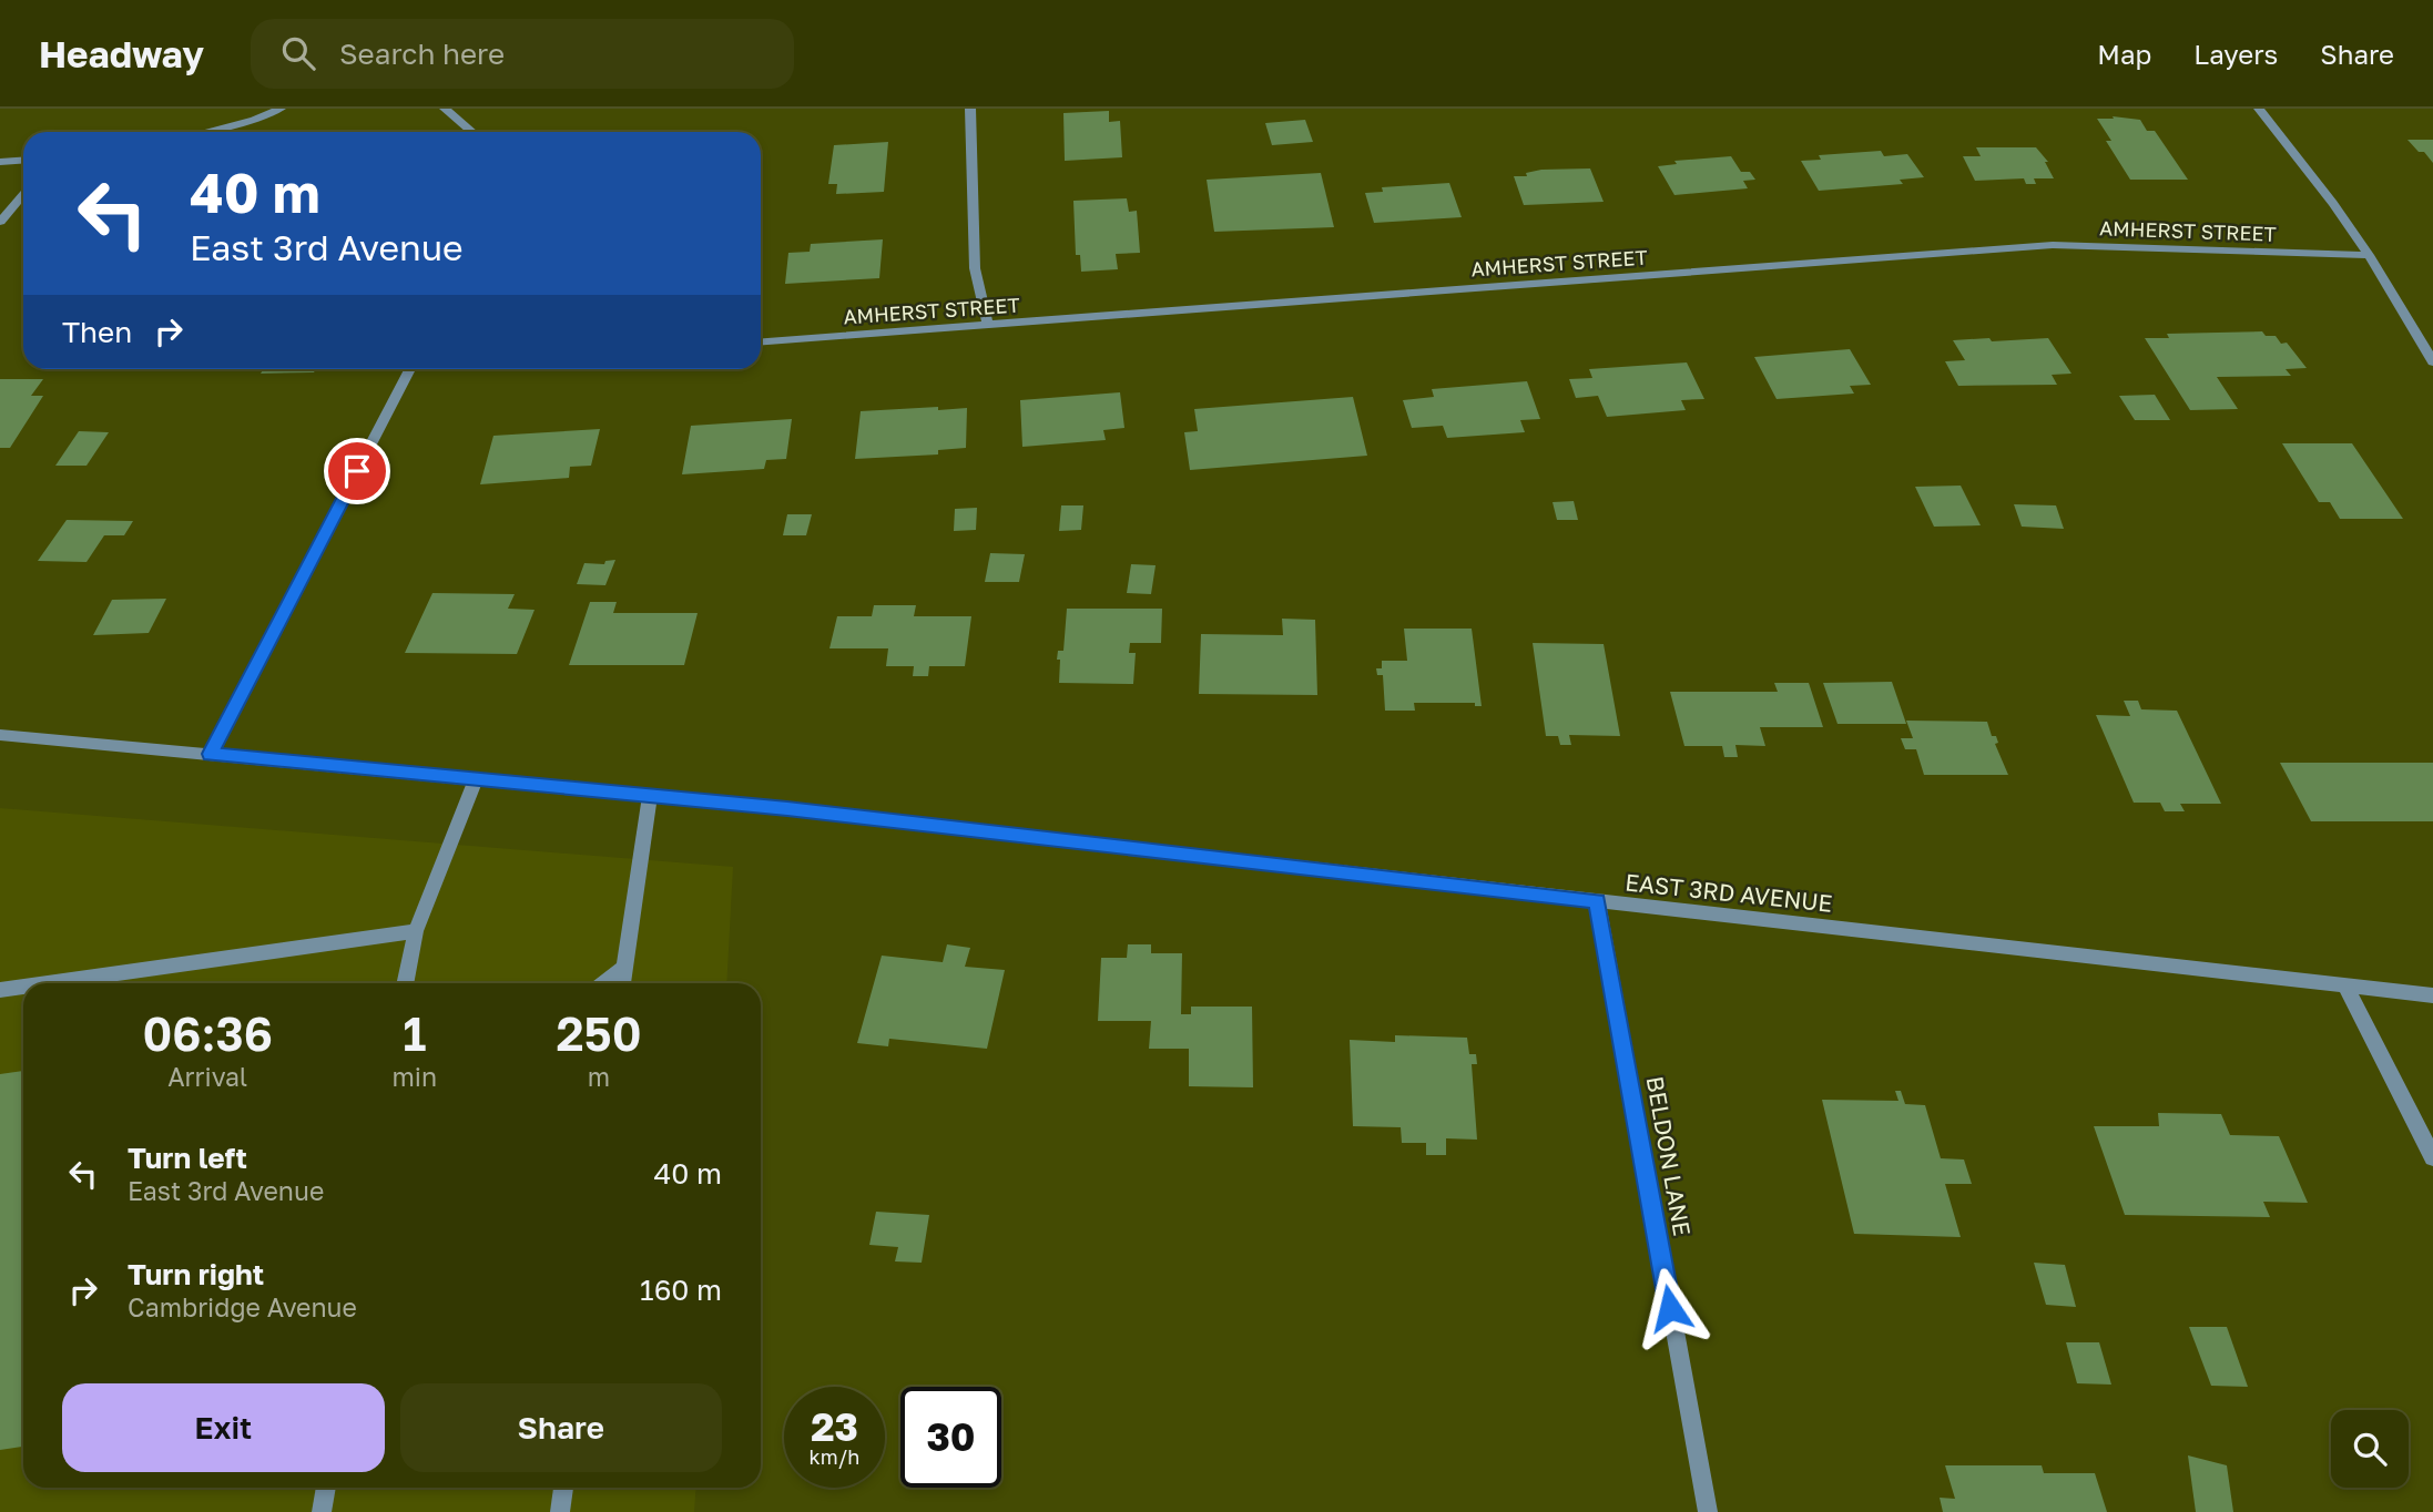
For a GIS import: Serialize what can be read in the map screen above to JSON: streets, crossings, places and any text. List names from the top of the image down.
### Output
{
  "streets": {
    "street": ["AMHERST STREET", "EAST 3RD AVENUE", "BELDON LANE"]
  },
  "crossings": [
    ["EAST 3RD AVENUE", "BELDON LANE"]
  ],
  "page": {
    "header": "Headway",
    "search": "Search here",
    "nav": ["Map", "Layers", "Share"],
    "turn": ["40 m", "East 3rd Avenue"],
    "then": "Then",
    "eta": [
      "06:36",
      "Arrival",
      "1",
      "min",
      "250",
      "m"
    ],
    "list": [
      {
        "name": "Turn left",
        "note": "East 3rd Avenue",
        "value": "40 m"
      },
      {
        "name": "Turn right",
        "note": "Cambridge Avenue",
        "value": "160 m"
      }
    ],
    "buttons": ["Exit", "Share"],
    "speed": "23 km/h",
    "limit": "30"
  }
}
